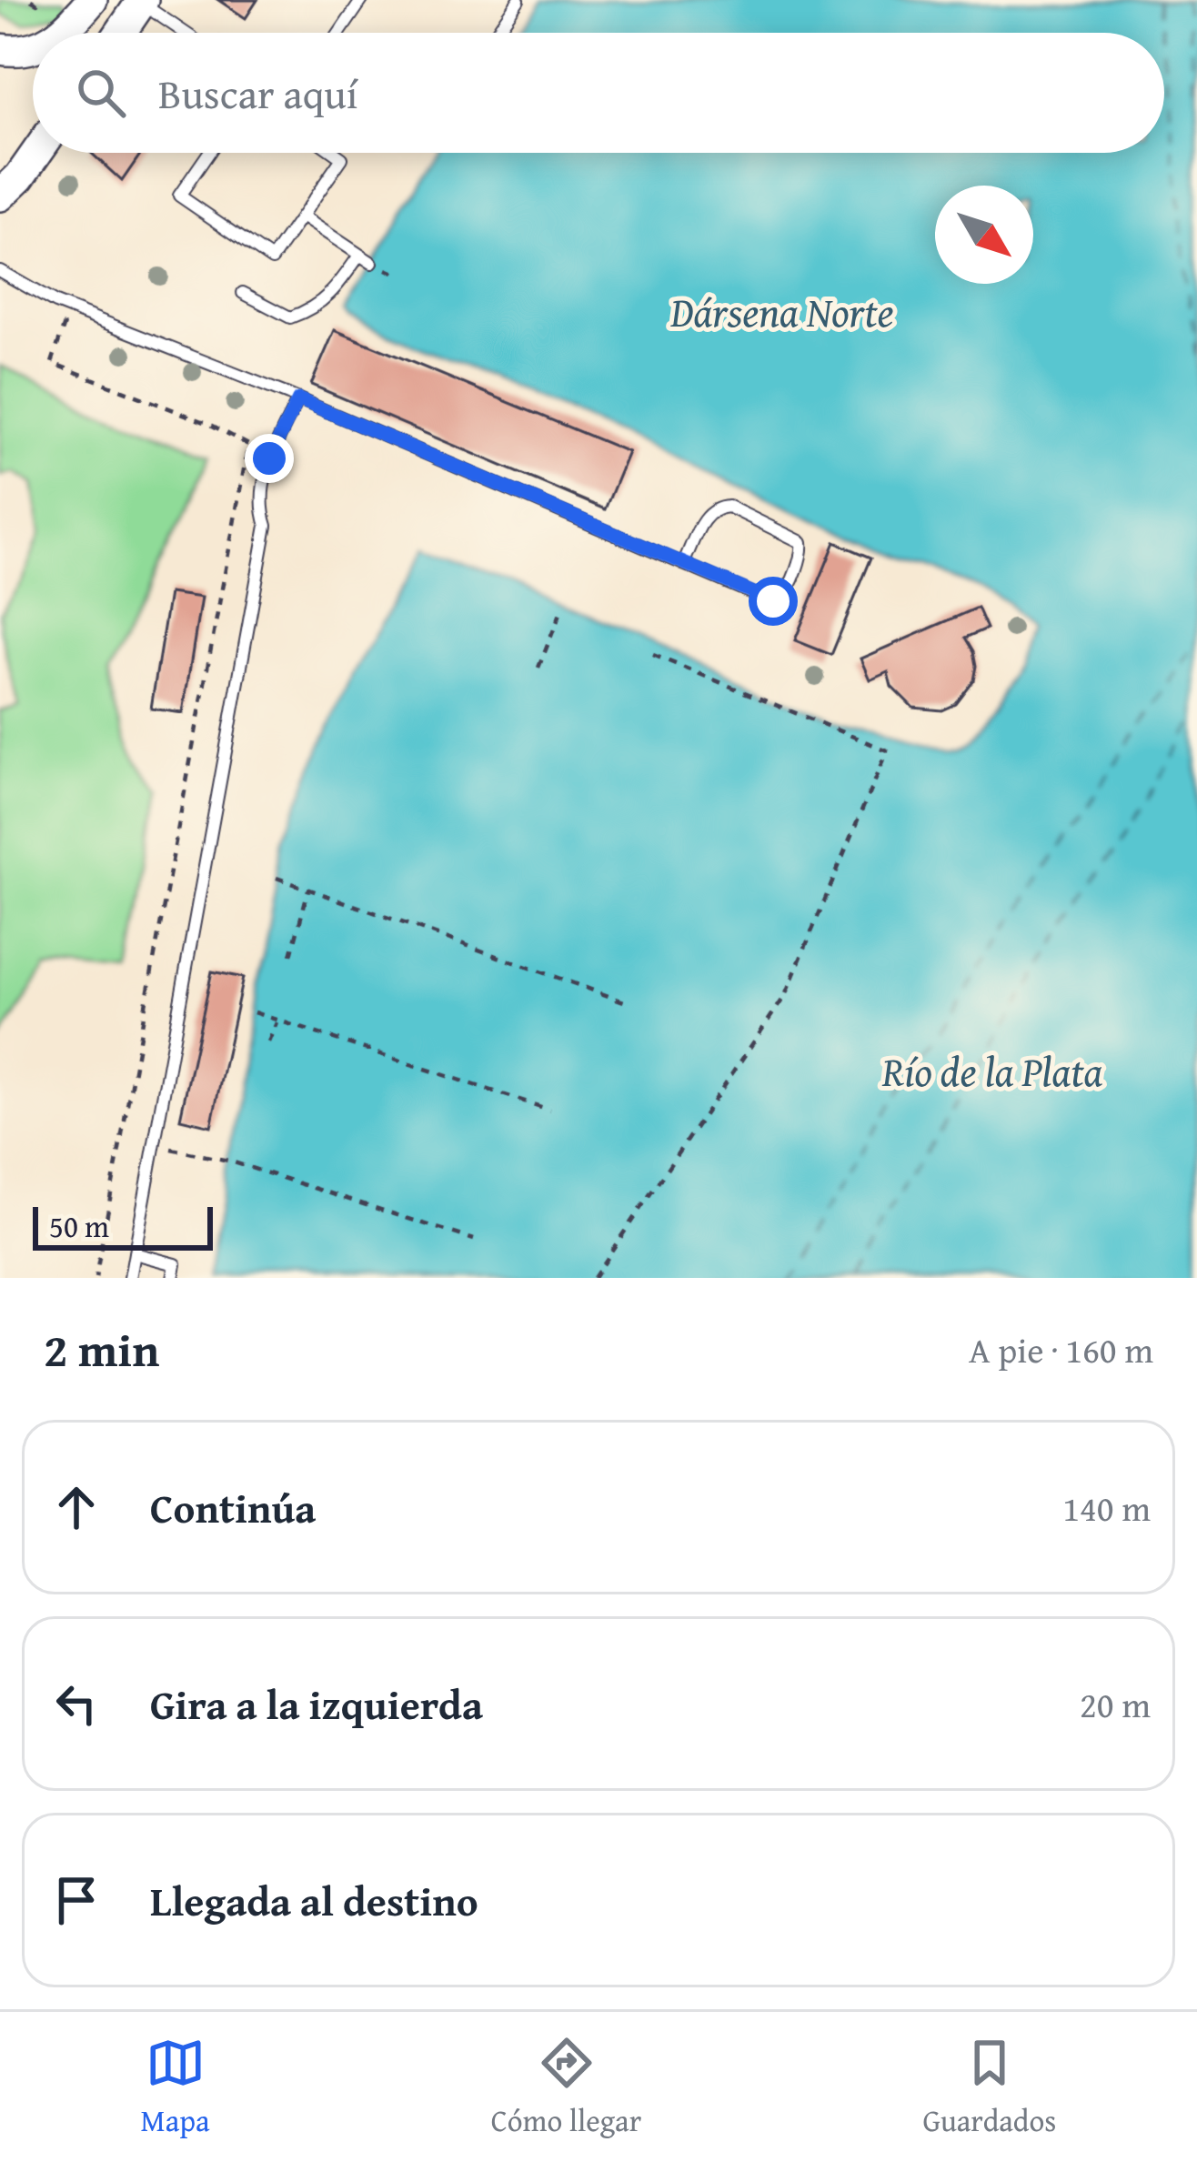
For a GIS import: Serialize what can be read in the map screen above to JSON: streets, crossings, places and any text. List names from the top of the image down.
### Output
{
  "water": ["Dársena Norte", "Río de la Plata"],
  "scale_bar": "50 m",
  "north": "bottom right",
  "page": {
    "search": "Buscar aquí",
    "scale": "50 m",
    "heading": ["2 min", "A pie · 160 m"],
    "list": [
      ["Continúa", "140 m"],
      ["Gira a la izquierda", "20 m"],
      "Llegada al destino"
    ],
    "nav": ["Mapa", "Cómo llegar", "Guardados"]
  }
}
